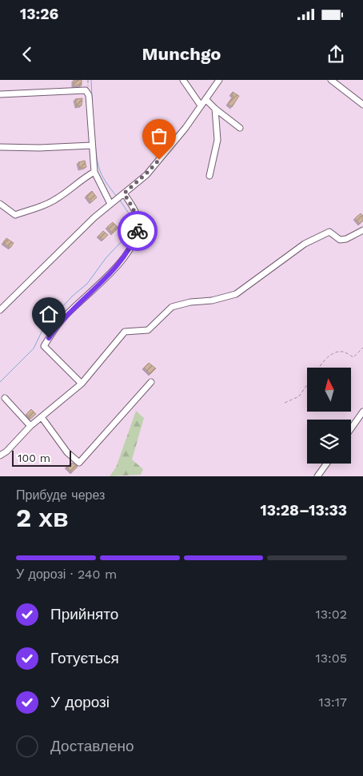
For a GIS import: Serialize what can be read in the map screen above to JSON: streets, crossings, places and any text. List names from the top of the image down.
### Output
{
  "scale_bar": "100 m",
  "north": "top",
  "page": {
    "status": "13:26",
    "header": "Munchgo",
    "scale": "100 m",
    "heading": ["2 хв", "Прибуде через", "13:28–13:33"],
    "bar": "У дорозі · 240 m",
    "list": [
      ["Прийнято", "13:02"],
      ["Готується", "13:05"],
      ["У дорозі", "13:17"],
      "Доставлено"
    ]
  }
}
